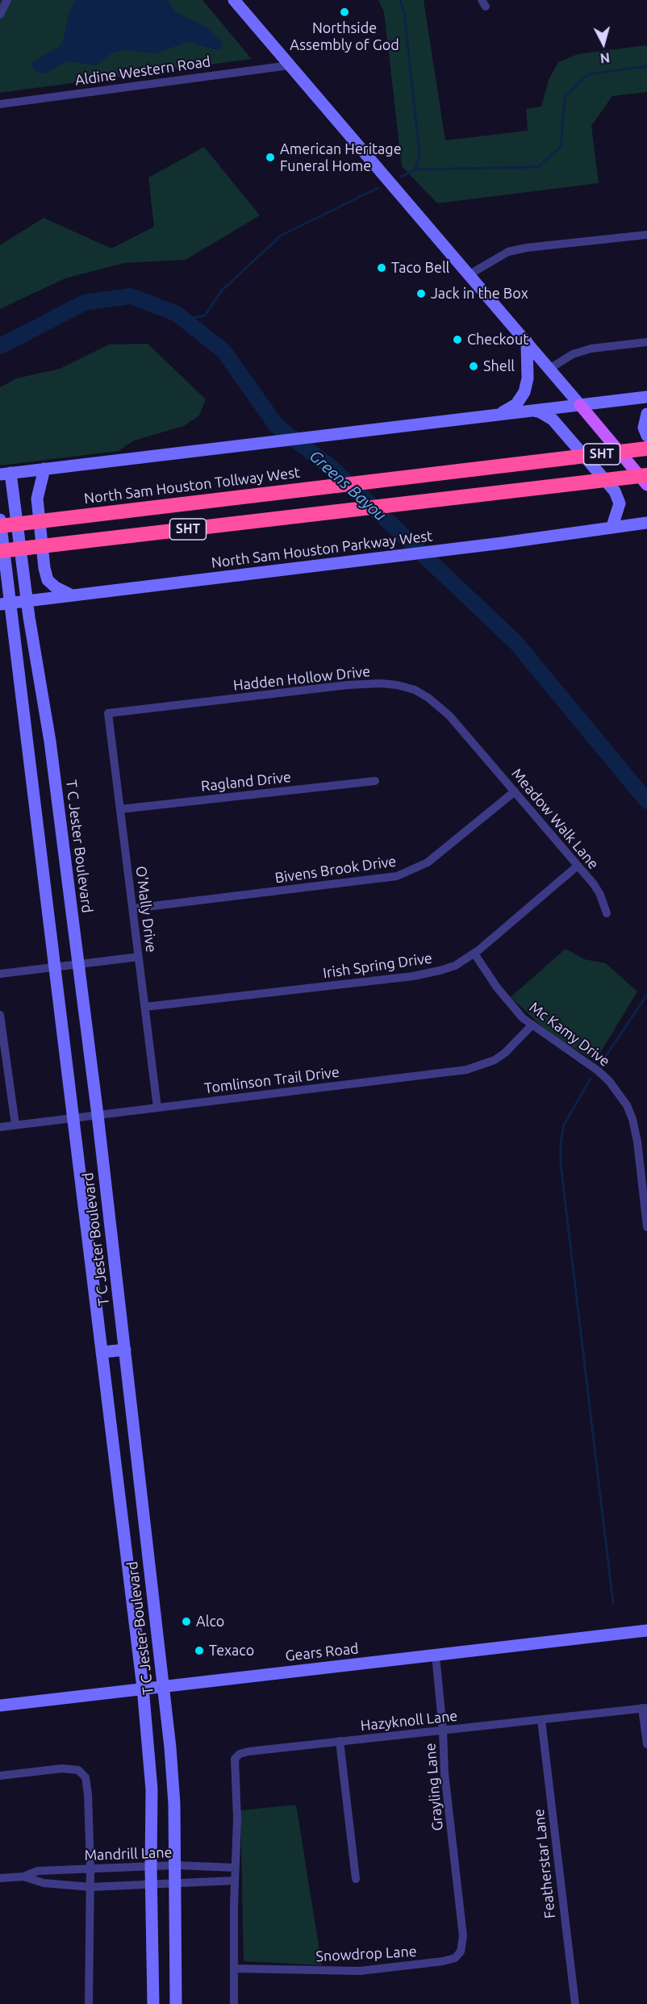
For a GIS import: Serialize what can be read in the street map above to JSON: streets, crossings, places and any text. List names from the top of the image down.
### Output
{
  "streets": {
    "highway": ["SHT", "North Sam Houston Tollway West"],
    "main road": ["North Sam Houston Parkway West", "T C Jester Boulevard", "Gears Road"],
    "street": [
      "Aldine Western Road",
      "Hadden Hollow Drive",
      "Ragland Drive",
      "Meadow Walk Lane",
      "Bivens Brook Drive",
      "O'Mally Drive",
      "Irish Spring Drive",
      "Mc Kamy Drive",
      "Tomlinson Trail Drive",
      "Hazyknoll Lane",
      "Grayling Lane",
      "Mandrill Lane",
      "Featherstar Lane",
      "Snowdrop Lane"
    ]
  },
  "crossings": [
    ["North Sam Houston Parkway West", "T C Jester Boulevard"],
    ["Hadden Hollow Drive", "Meadow Walk Lane"],
    ["Hadden Hollow Drive", "O'Mally Drive"],
    ["Ragland Drive", "O'Mally Drive"],
    ["Meadow Walk Lane", "Bivens Brook Drive"],
    ["Meadow Walk Lane", "Irish Spring Drive"],
    ["T C Jester Boulevard", "Tomlinson Trail Drive"],
    ["T C Jester Boulevard", "Gears Road"],
    ["T C Jester Boulevard", "Mandrill Lane"],
    ["Bivens Brook Drive", "O'Mally Drive"],
    ["O'Mally Drive", "Irish Spring Drive"],
    ["O'Mally Drive", "Tomlinson Trail Drive"],
    ["Irish Spring Drive", "Mc Kamy Drive"],
    ["Mc Kamy Drive", "Tomlinson Trail Drive"],
    ["Gears Road", "Grayling Lane"],
    ["Hazyknoll Lane", "Grayling Lane"],
    ["Hazyknoll Lane", "Mandrill Lane"],
    ["Hazyknoll Lane", "Featherstar Lane"],
    ["Hazyknoll Lane", "Snowdrop Lane"],
    ["Grayling Lane", "Snowdrop Lane"]
  ],
  "water": ["Greens Bayou"],
  "places": [
    "Northside Assembly of God",
    "American Heritage Funeral Home",
    "Taco Bell",
    "Jack in the Box",
    "Checkout",
    "Shell",
    "Alco",
    "Texaco"
  ],
  "north": "bottom"
}
